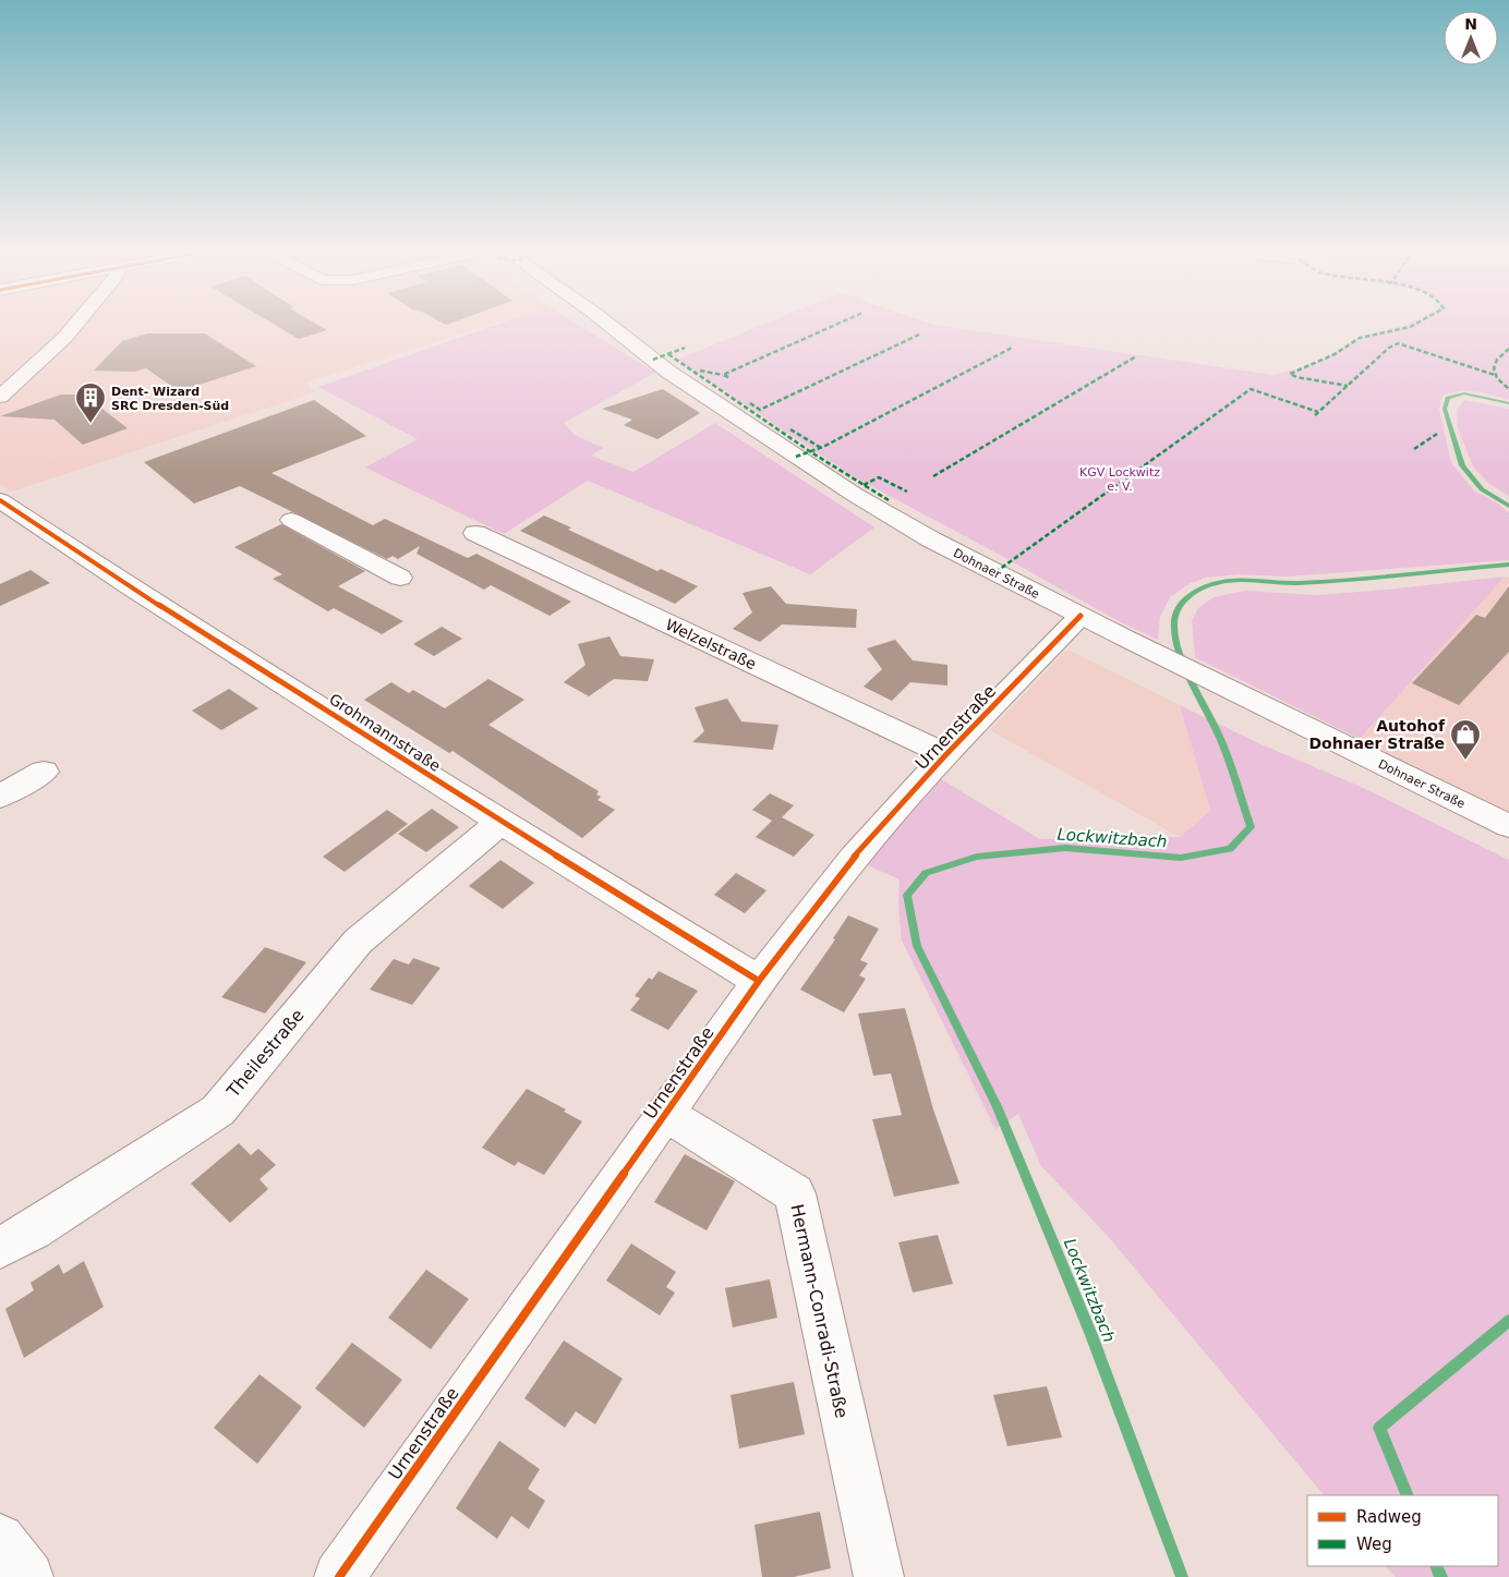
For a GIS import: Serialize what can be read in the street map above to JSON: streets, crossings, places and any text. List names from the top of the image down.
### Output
{
  "streets": {
    "street": [
      "Dohnaer Straße",
      "Welzelstraße",
      "Urnenstraße",
      "Grohmannstraße",
      "Theilestraße",
      "Hermann-Conradi-Straße"
    ]
  },
  "crossings": [
    ["Dohnaer Straße", "Urnenstraße"],
    ["Welzelstraße", "Urnenstraße"],
    ["Urnenstraße", "Grohmannstraße"],
    ["Urnenstraße", "Hermann-Conradi-Straße"],
    ["Grohmannstraße", "Theilestraße"]
  ],
  "water": ["Lockwitzbach"],
  "parks": ["KGV Lockwitz e. V."],
  "places": {
    "building": ["Dent- Wizard SRC Dresden-Süd"],
    "shop": ["Autohof Dohnaer Straße"]
  },
  "legend": ["Radweg", "Weg"],
  "north": "top"
}
